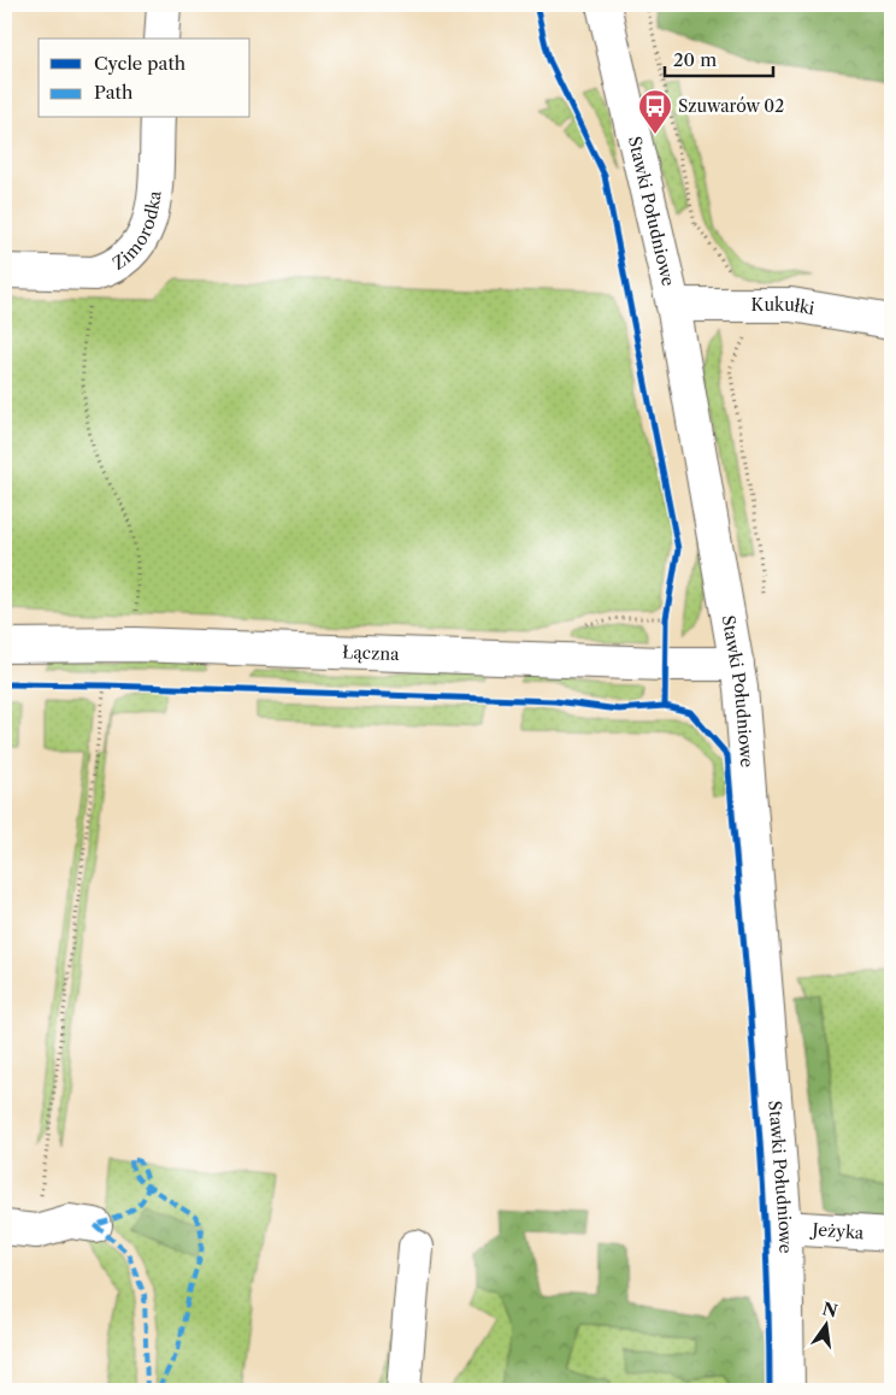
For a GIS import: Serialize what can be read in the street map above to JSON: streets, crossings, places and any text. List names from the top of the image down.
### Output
{
  "streets": {
    "street": [
      "Stawki Południowe",
      "Zimorodka",
      "Kukułki",
      "Łączna",
      "Jeżyka"
    ]
  },
  "crossings": [
    ["Stawki Południowe", "Kukułki"],
    ["Stawki Południowe", "Łączna"],
    ["Stawki Południowe", "Jeżyka"]
  ],
  "places": {
    "bus stop": ["Szuwarów 02"]
  },
  "legend": ["Cycle path", "Path"],
  "scale_bar": "20 m",
  "north": "top"
}
